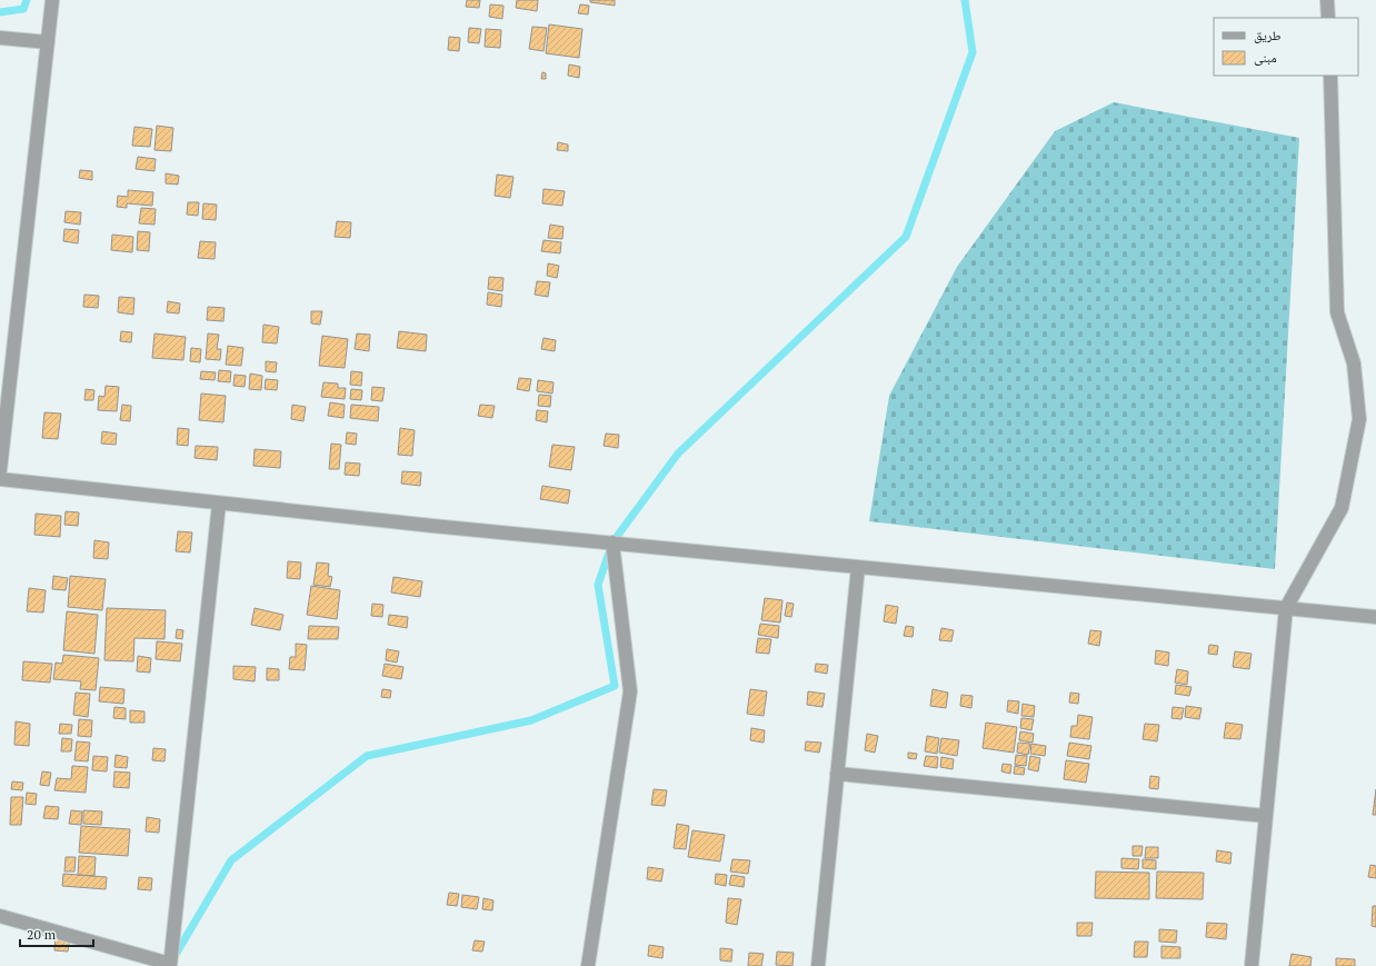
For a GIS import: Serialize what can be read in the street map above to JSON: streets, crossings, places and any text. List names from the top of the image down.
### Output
{
  "legend": ["طريق", "مبنى"],
  "scale_bar": "20 m"
}
